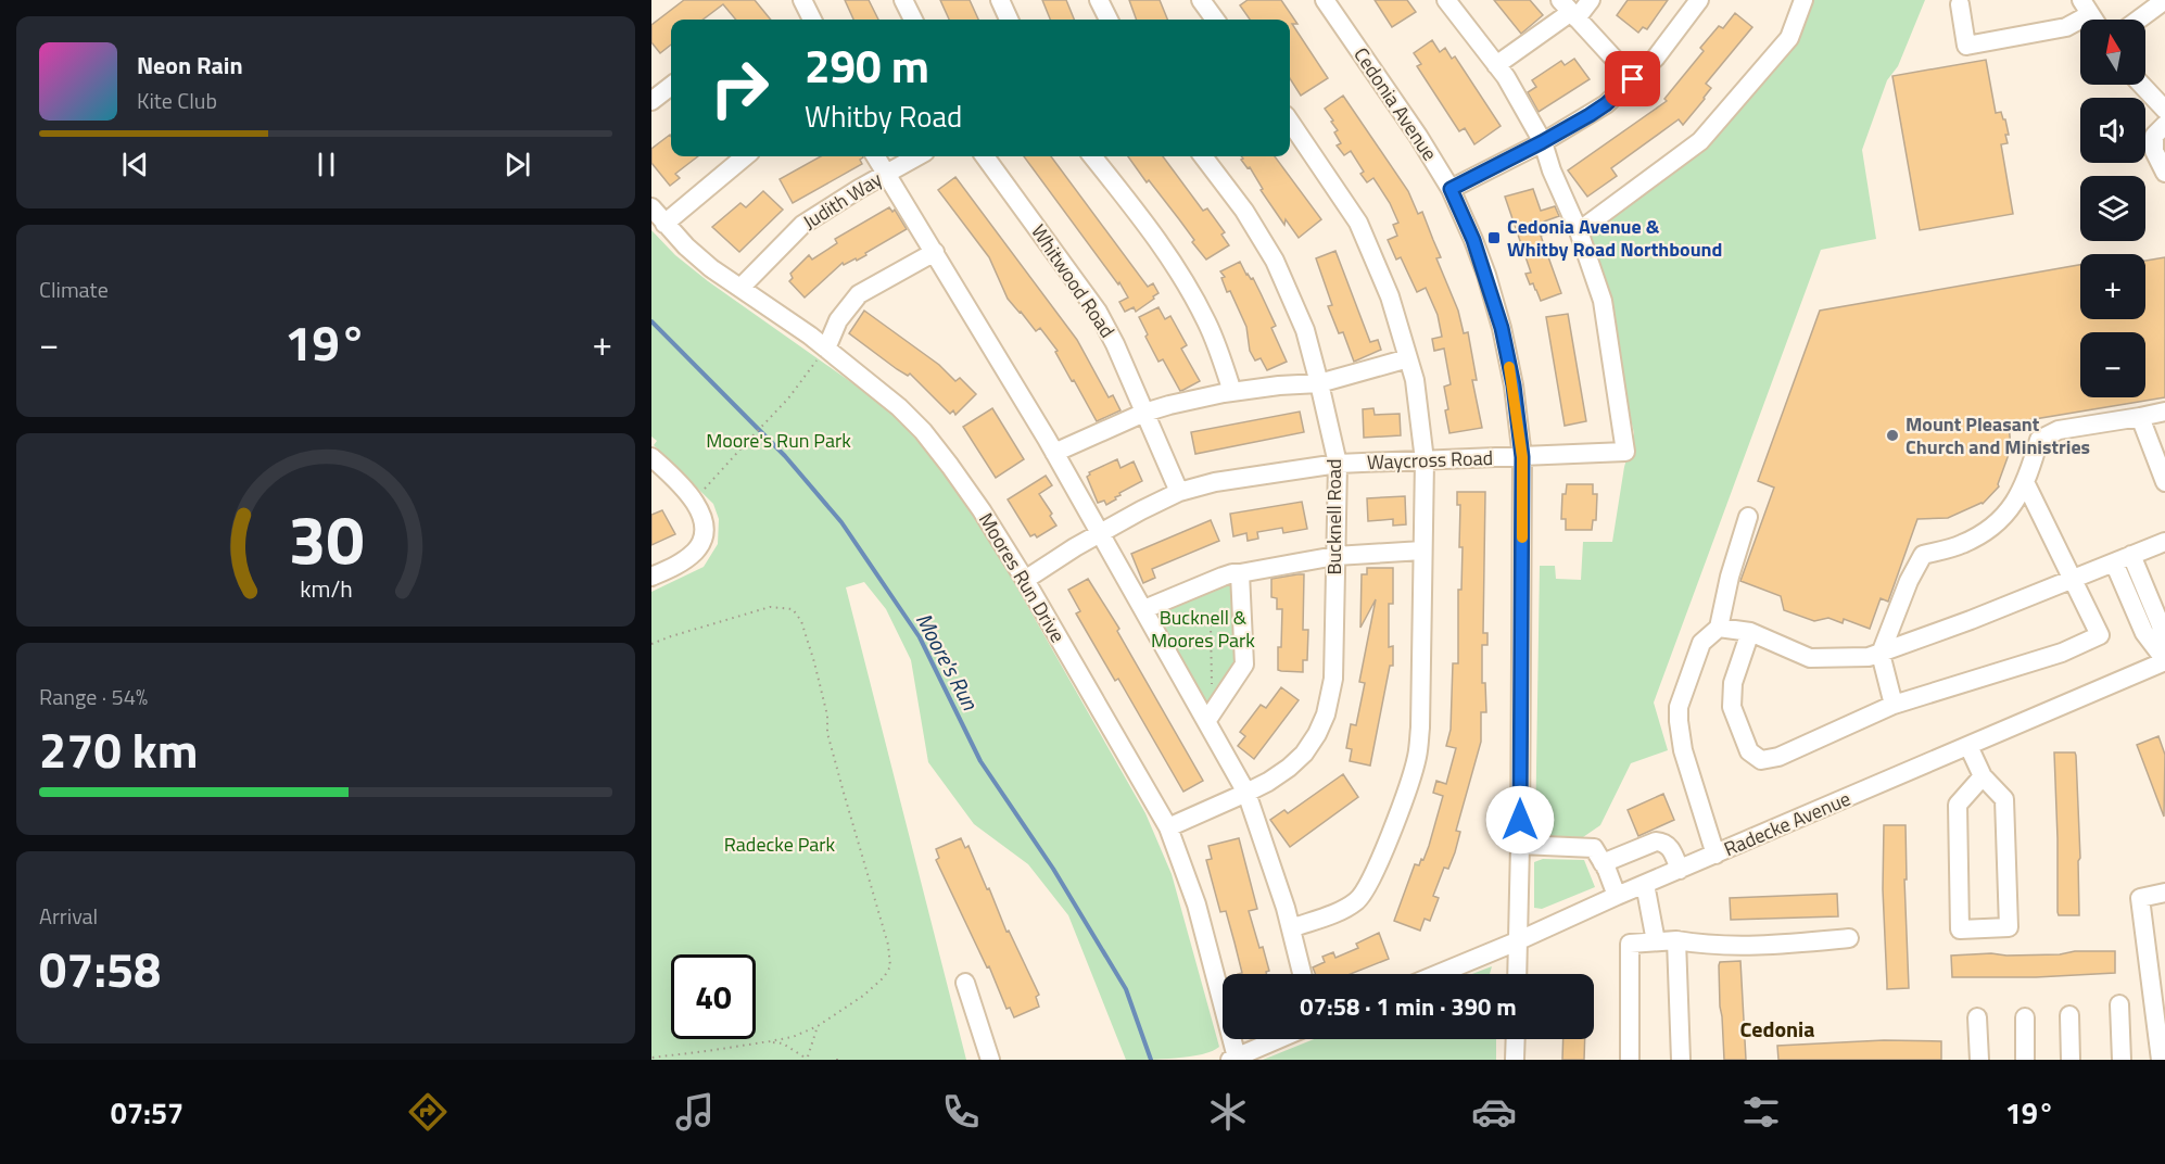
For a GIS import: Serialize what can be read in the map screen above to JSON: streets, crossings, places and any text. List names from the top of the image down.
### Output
{
  "streets": {
    "street": [
      "Cedonia Avenue",
      "Judith Way",
      "Whitwood Road",
      "Waycross Road",
      "Bucknell Road",
      "Moores Run Drive",
      "Radecke Avenue"
    ]
  },
  "crossings": [
    ["Cedonia Avenue", "Waycross Road"],
    ["Cedonia Avenue", "Radecke Avenue"],
    ["Judith Way", "Moores Run Drive"],
    ["Whitwood Road", "Waycross Road"],
    ["Waycross Road", "Bucknell Road"],
    ["Waycross Road", "Moores Run Drive"],
    ["Bucknell Road", "Moores Run Drive"]
  ],
  "districts": ["Cedonia"],
  "water": ["Moore's Run"],
  "parks": ["Moore's Run Park", "Bucknell & Moores Park", "Radecke Park"],
  "places": {
    "transit": ["Cedonia Avenue & Whitby Road Northbound"],
    "other": ["Mount Pleasant Church and Ministries"]
  },
  "north": "top",
  "page": {
    "map_buttons": ["+", "−"],
    "turn": ["290 m", "Whitby Road"],
    "song": ["Neon Rain", "Kite Club"],
    "tile": [
      "Climate",
      ["Range · 54%", "270 km"],
      ["Arrival", "07:58"]
    ],
    "heat": ["−", "19°", "+"],
    "limit": "40",
    "trip": "07:58 · 1 min · 390 m",
    "tabs": ["07:57", "19°"],
    "gauge": ["30", "km/h"]
  }
}
